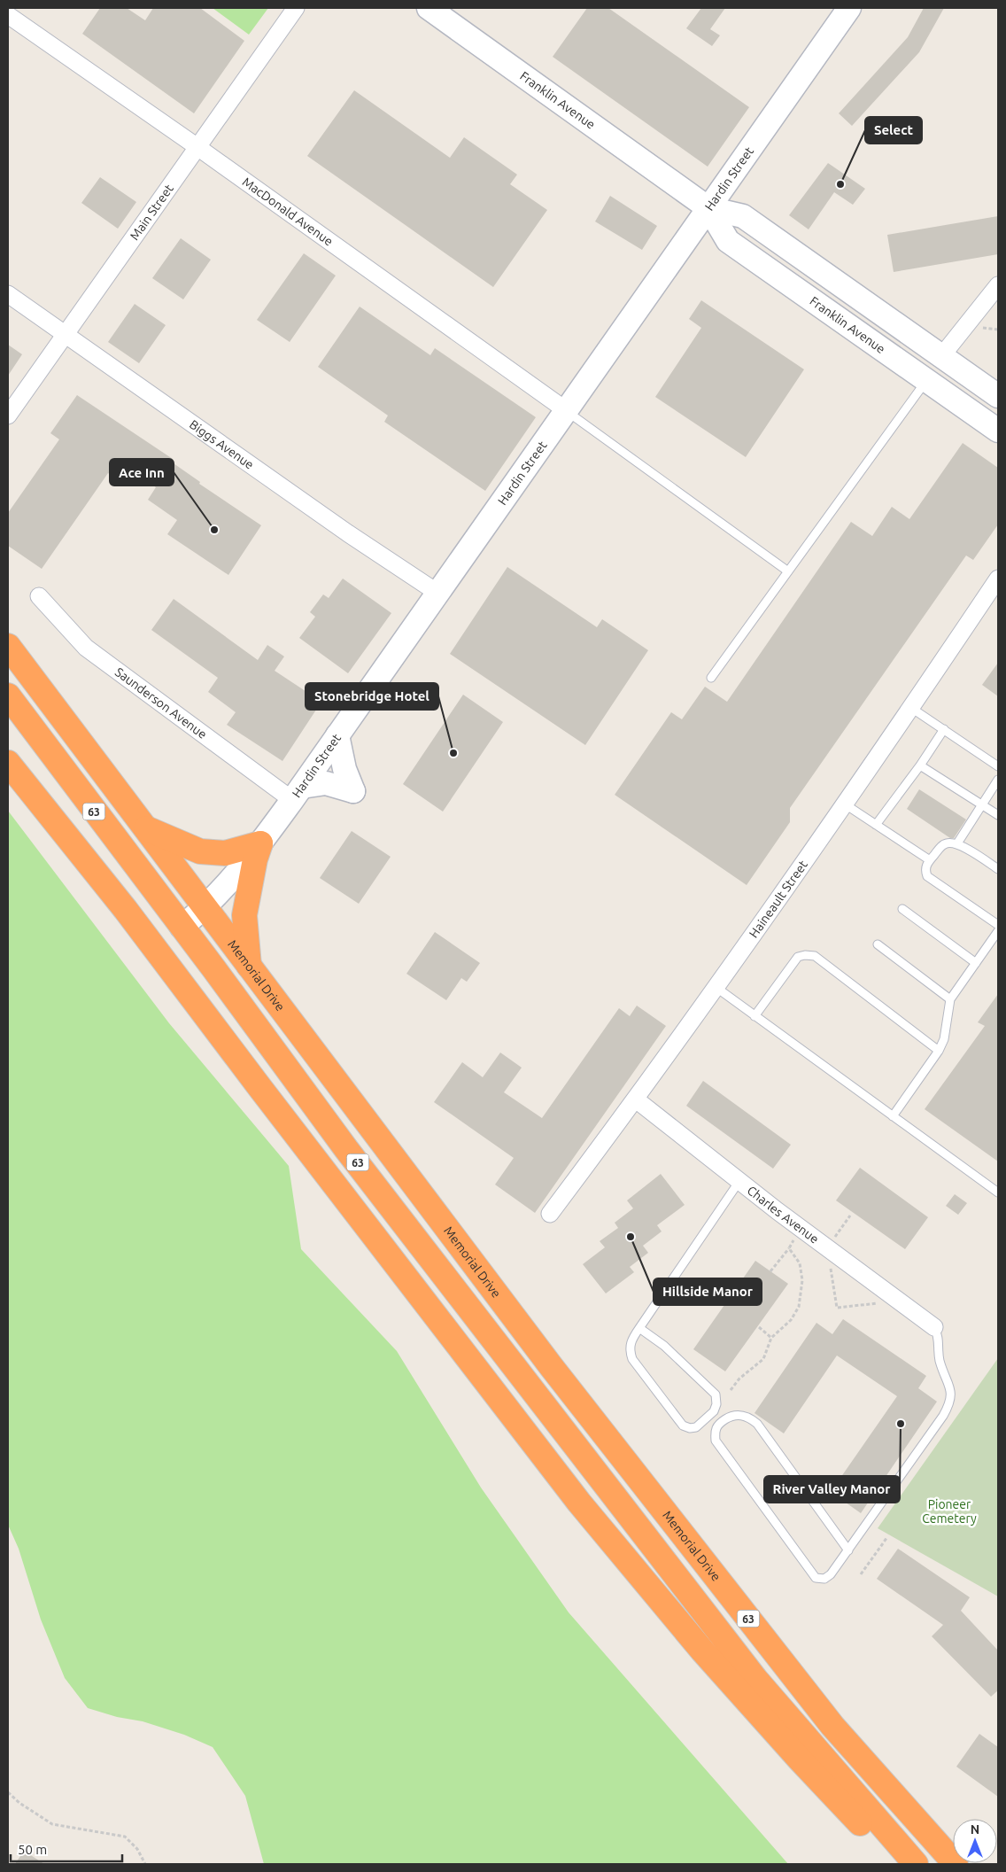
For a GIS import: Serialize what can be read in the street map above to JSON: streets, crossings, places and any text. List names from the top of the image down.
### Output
{
  "streets": {
    "highway": ["63", "Memorial Drive"],
    "main road": ["Franklin Avenue", "Hardin Street"],
    "street": [
      "MacDonald Avenue",
      "Main Street",
      "Biggs Avenue",
      "Saunderson Avenue",
      "Haineault Street",
      "Charles Avenue"
    ]
  },
  "crossings": [
    ["Franklin Avenue", "Hardin Street"],
    ["Hardin Street", "MacDonald Avenue"],
    ["Hardin Street", "Biggs Avenue"],
    ["Hardin Street", "Saunderson Avenue"],
    ["Hardin Street", "63"],
    ["Hardin Street", "Memorial Drive"],
    ["MacDonald Avenue", "Main Street"],
    ["Main Street", "Biggs Avenue"],
    ["Haineault Street", "Charles Avenue"]
  ],
  "parks": ["Pioneer Cemetery"],
  "places": [
    "Select",
    "Ace Inn",
    "Stonebridge Hotel",
    "Hillside Manor",
    "River Valley Manor"
  ],
  "scale_bar": "50 m",
  "north": "top"
}
